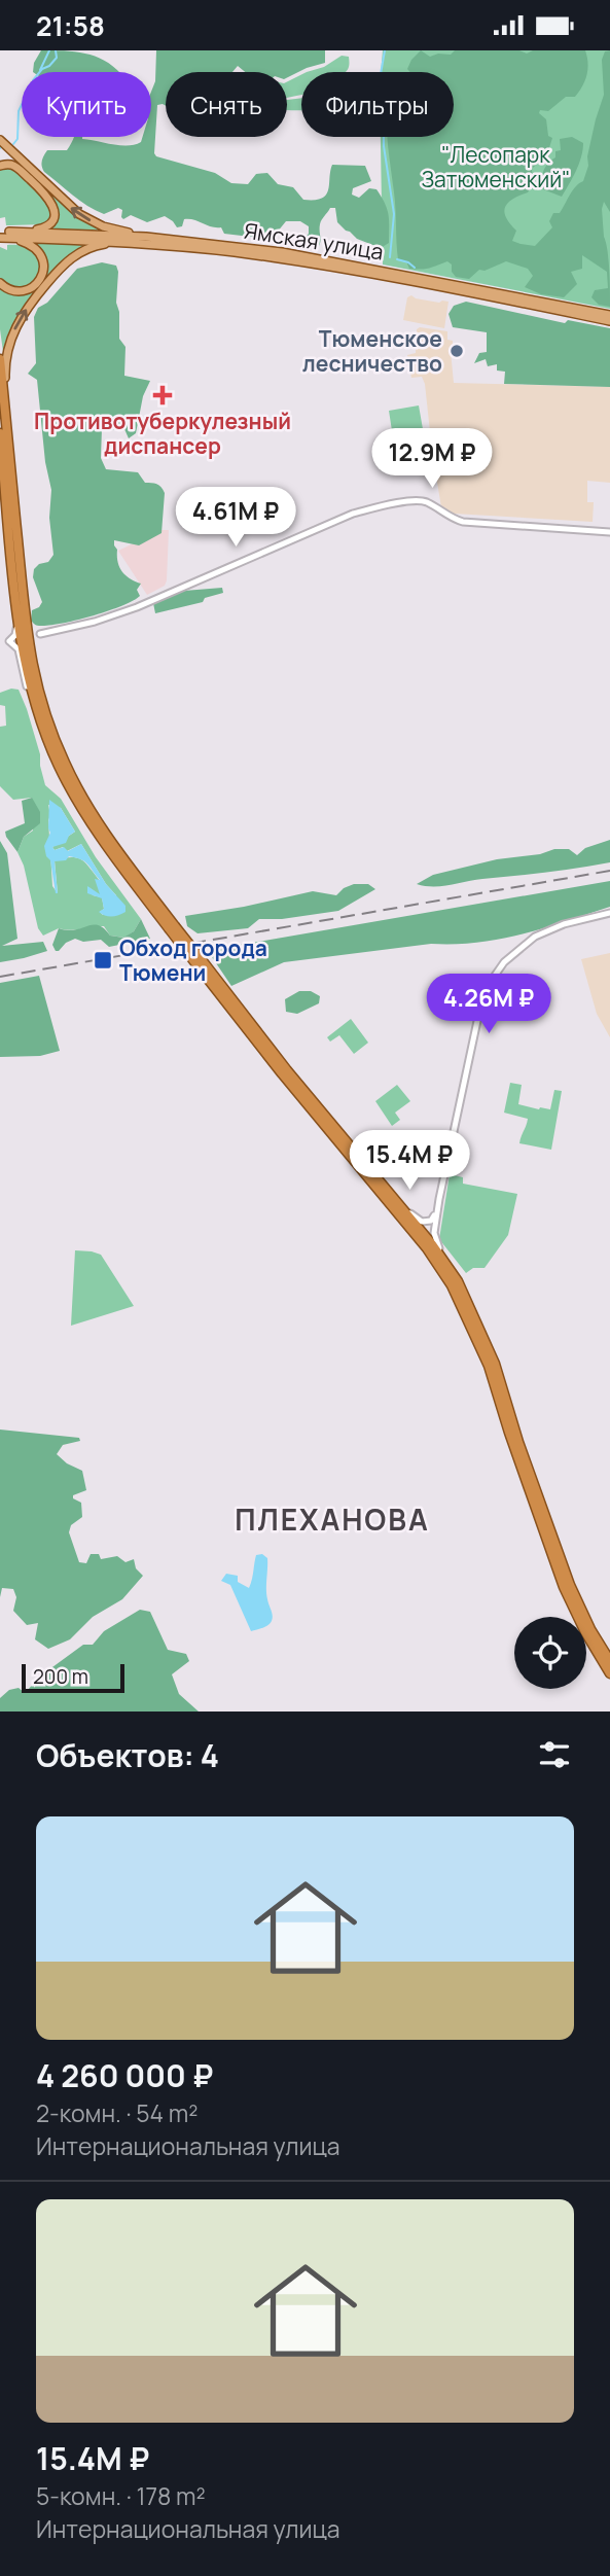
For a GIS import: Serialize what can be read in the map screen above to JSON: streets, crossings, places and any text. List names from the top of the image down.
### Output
{
  "streets": {
    "main road": ["Ямская улица"]
  },
  "districts": ["ПЛЕХАНОВА"],
  "parks": ["\"Лесопарк Затюменский\""],
  "places": {
    "other": ["Тюменское лесничество"],
    "health": ["Противотуберкулезный диспансер"],
    "transit": ["Обход города Тюмени"]
  },
  "scale_bar": "200 m",
  "page": {
    "status": "21:58",
    "chip": ["Купить", "Снять", "Фильтры"],
    "price": [
      "12.9M ₽",
      "4.61M ₽",
      "4.26M ₽",
      "15.4M ₽"
    ],
    "scale": "200 m",
    "heading": "Объектов: 4",
    "list": [
      {
        "name": "4 260 000 ₽",
        "note": "2-комн. · 54 m² · Интернациональная улица"
      },
      {
        "name": "15.4M ₽",
        "note": "5-комн. · 178 m² · Интернациональная улица"
      }
    ]
  }
}
